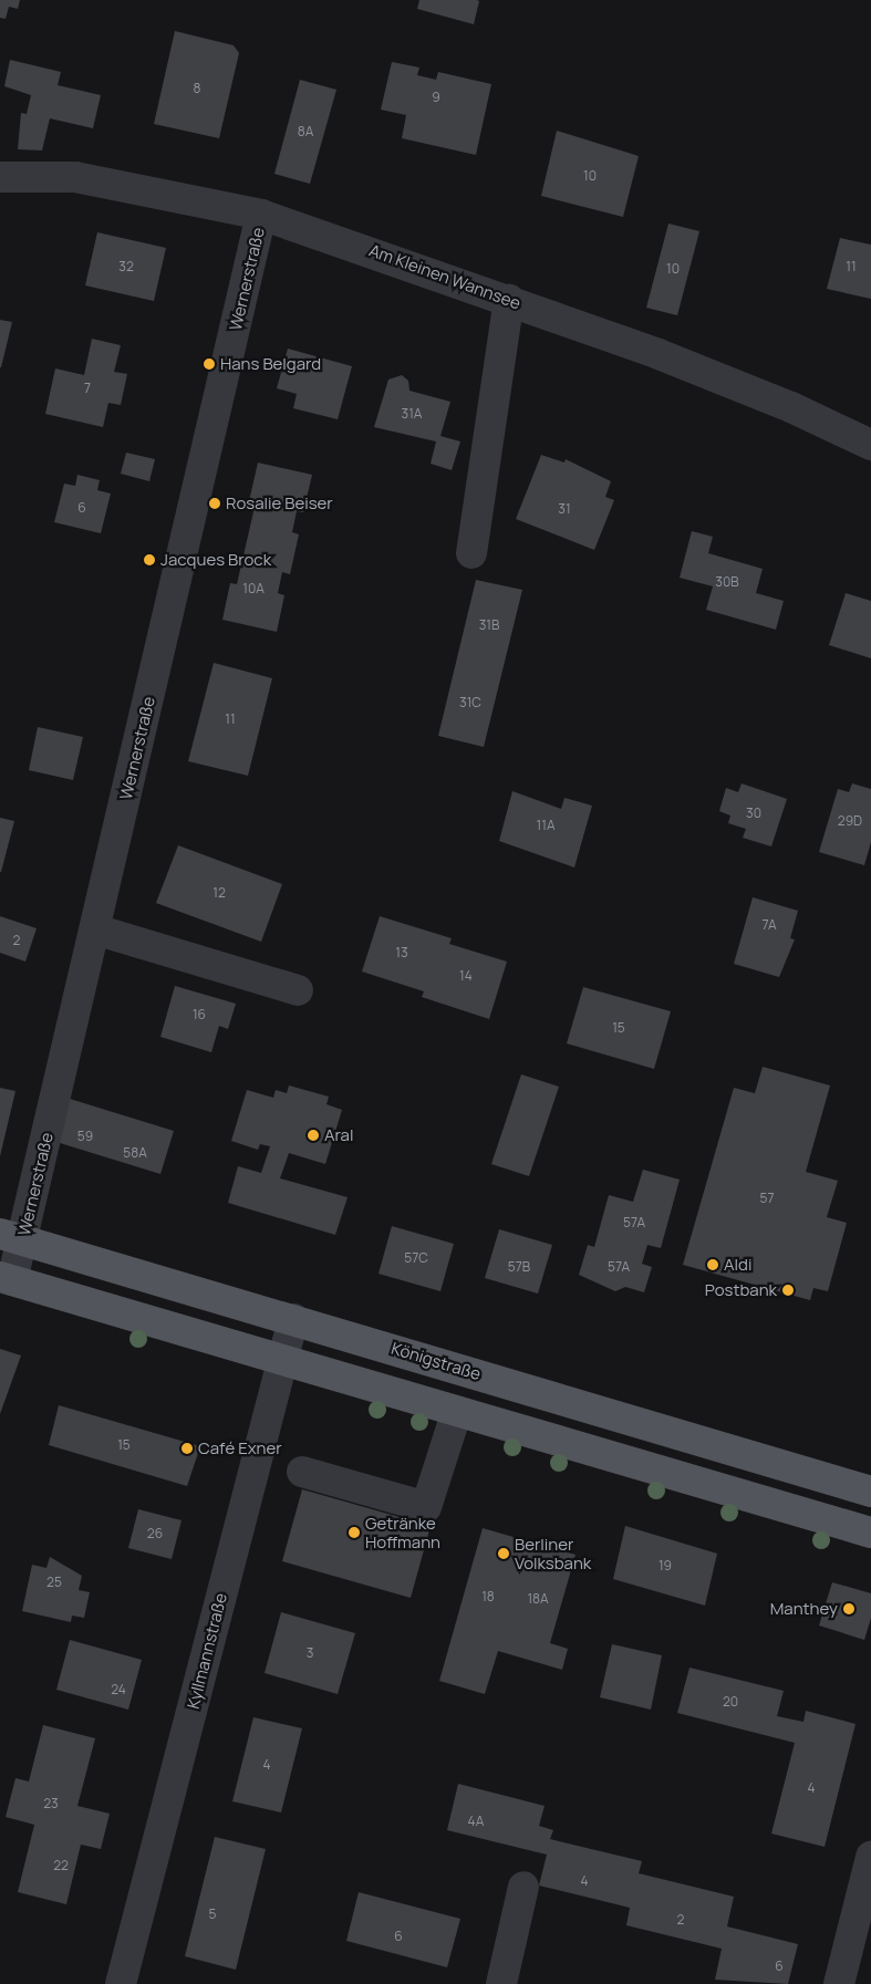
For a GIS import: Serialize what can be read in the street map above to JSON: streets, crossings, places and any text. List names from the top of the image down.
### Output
{
  "streets": {
    "main road": ["Königstraße"],
    "street": ["Am Kleinen Wannsee", "Wernerstraße", "Kyllmannstraße"]
  },
  "crossings": [
    ["Am Kleinen Wannsee", "Wernerstraße"],
    ["Wernerstraße", "Königstraße"],
    ["Königstraße", "Kyllmannstraße"]
  ],
  "places": [
    "Hans Belgard",
    "Rosalie Beiser",
    "Jacques Brock",
    "Aral",
    "Aldi",
    "Postbank",
    "Café Exner",
    "Getränke Hoffmann",
    "Berliner Volksbank",
    "Manthey"
  ],
  "house_numbers": [
    "8",
    "9",
    "8A",
    "10",
    "32",
    "11",
    "10",
    "7",
    "31A",
    "6",
    "31",
    "30B",
    "10A",
    "31B",
    "31C",
    "11",
    "30",
    "29D",
    "11A",
    "12",
    "7A",
    "2",
    "13",
    "14",
    "16",
    "15",
    "59",
    "58A",
    "57",
    "57A",
    "57C",
    "57B",
    "57A",
    "15",
    "26",
    "19",
    "25",
    "18",
    "18A",
    "3",
    "24",
    "20",
    "4",
    "4",
    "23",
    "4A",
    "22",
    "4",
    "5",
    "2",
    "6",
    "6"
  ]
}
